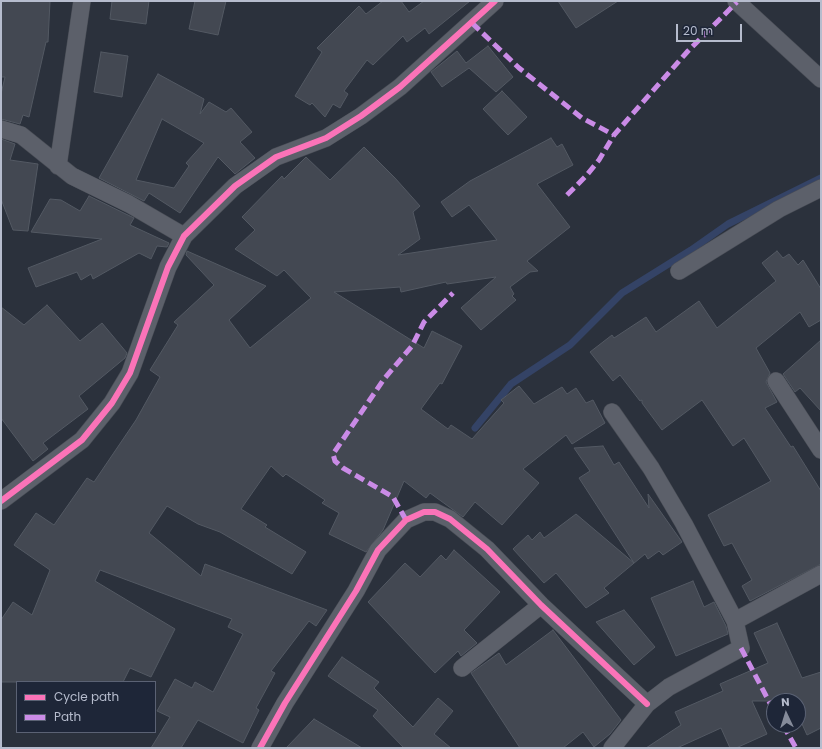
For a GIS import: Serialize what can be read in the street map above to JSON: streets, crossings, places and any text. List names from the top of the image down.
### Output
{
  "legend": ["Cycle path", "Path"],
  "scale_bar": "20 m",
  "north": "top"
}
